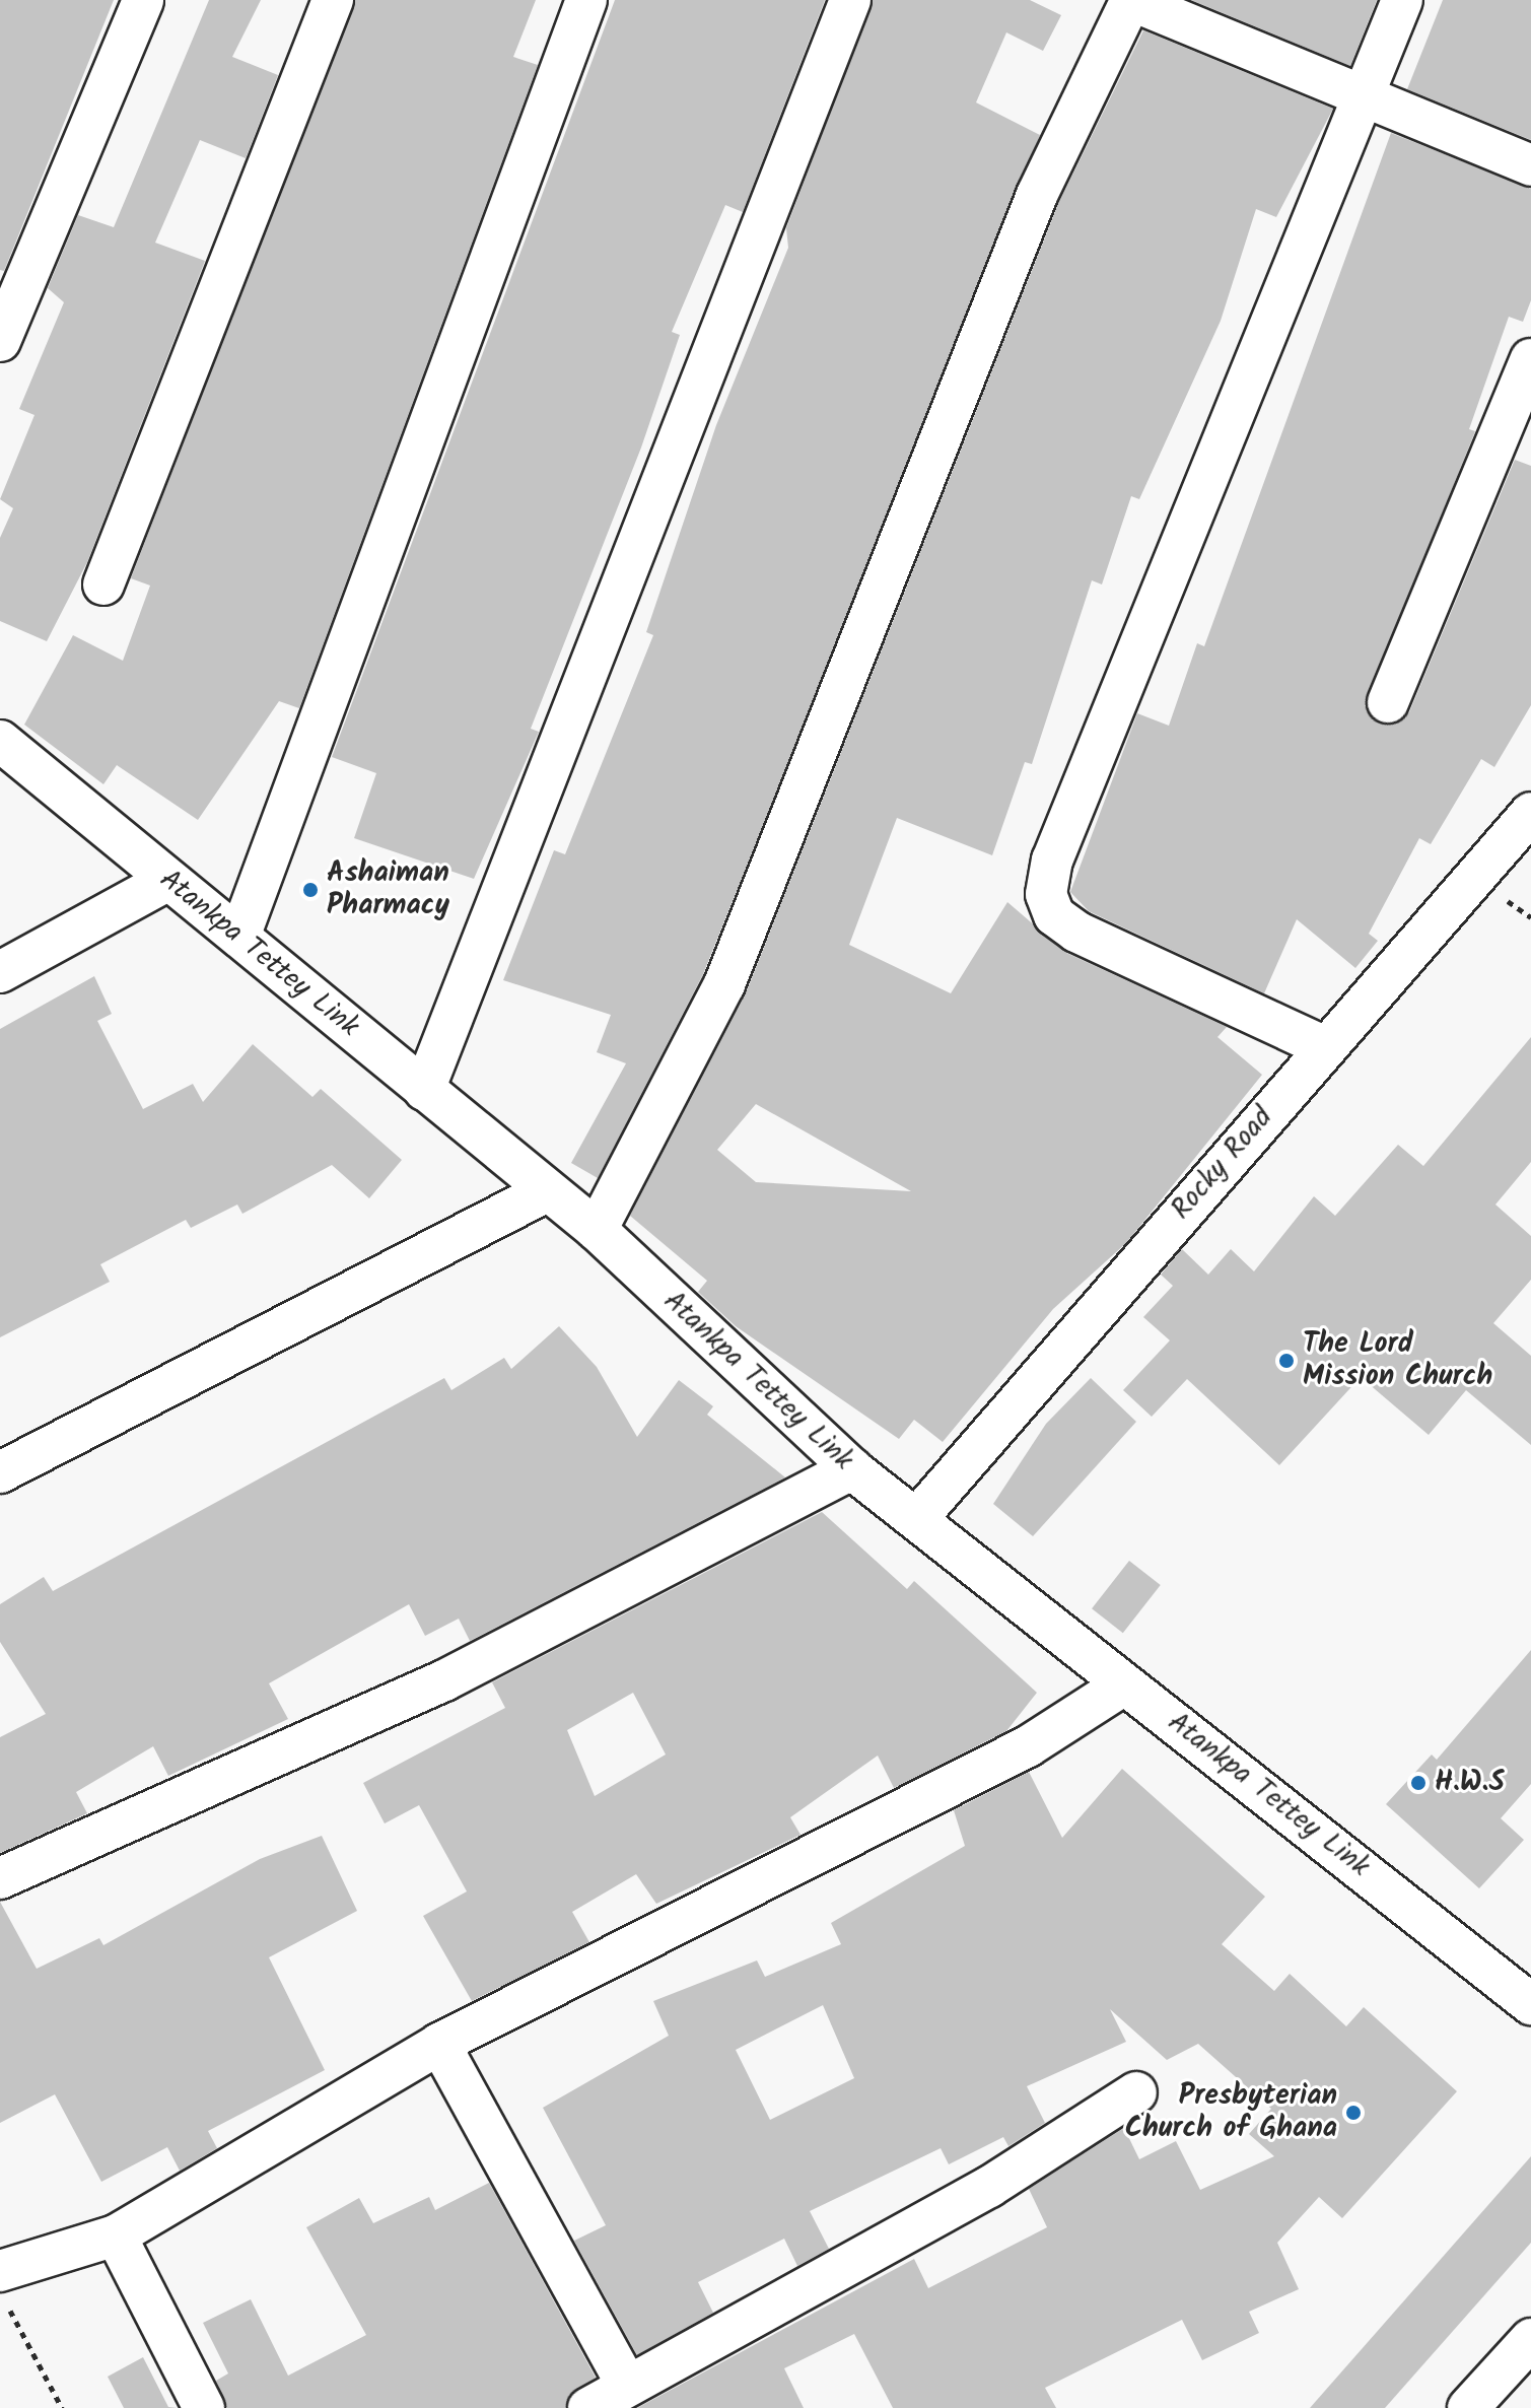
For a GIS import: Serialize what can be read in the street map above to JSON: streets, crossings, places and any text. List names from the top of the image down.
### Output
{
  "streets": {
    "street": ["Atankpa Tettey Link", "Rocky Road"]
  },
  "crossings": [
    ["Atankpa Tettey Link", "Rocky Road"]
  ],
  "places": [
    "Ashaiman Pharmacy",
    "The Lord Mission Church",
    "H.W.S",
    "Presbyterian Church of Ghana"
  ]
}
